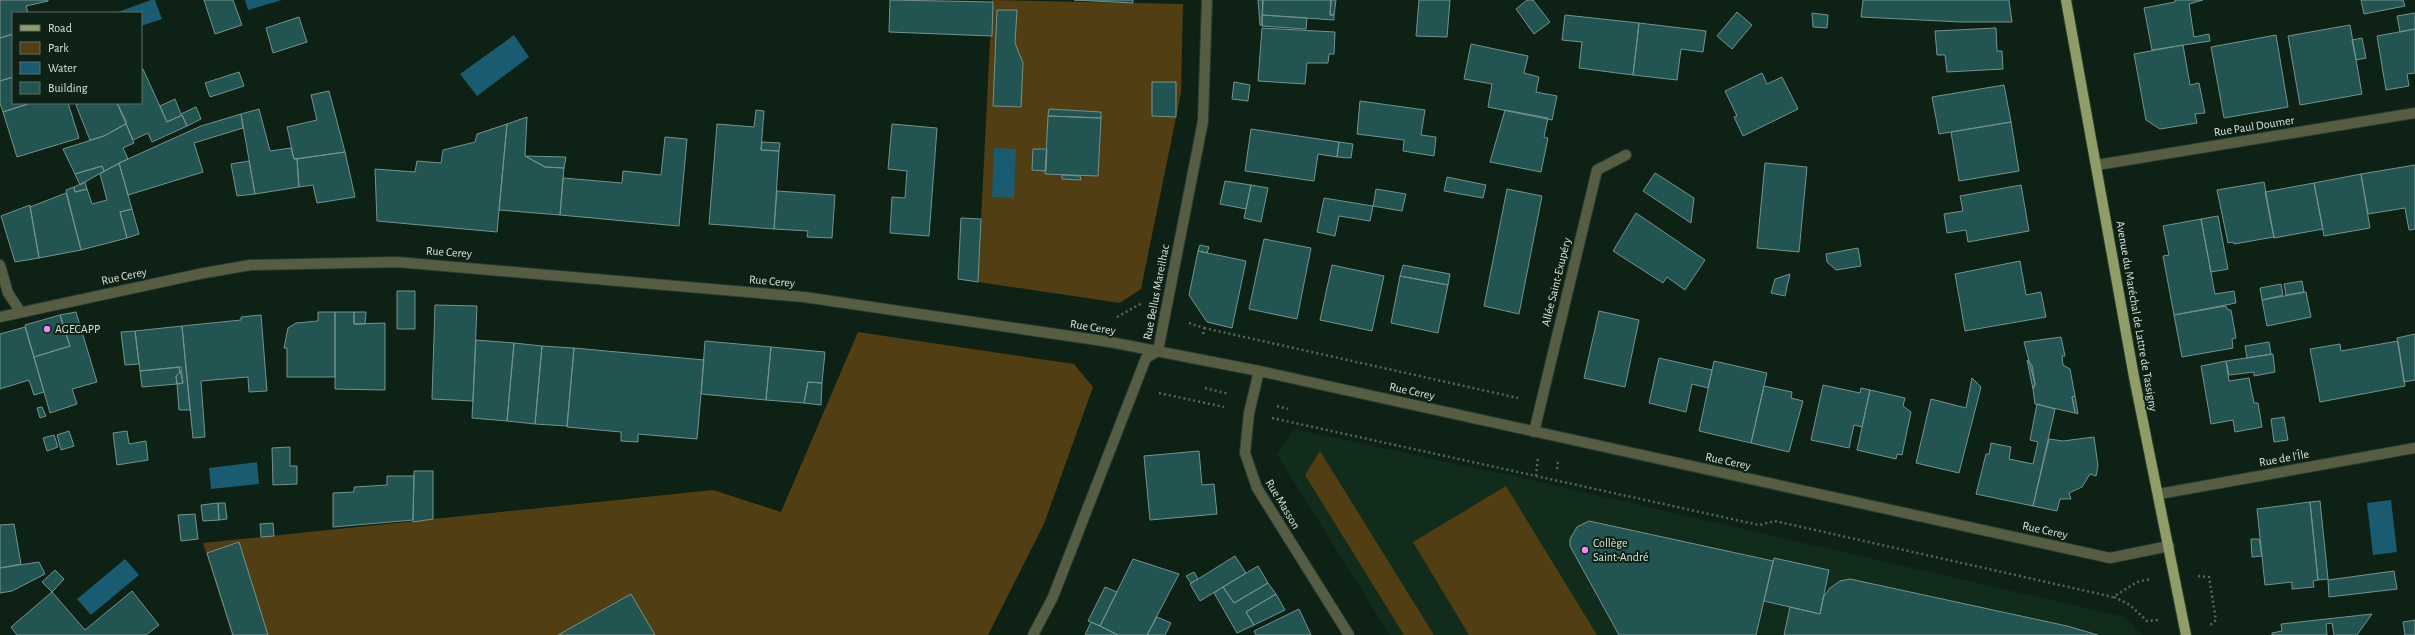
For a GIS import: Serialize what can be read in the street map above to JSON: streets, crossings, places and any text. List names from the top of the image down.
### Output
{
  "streets": {
    "main road": ["Avenue du Maréchal de Lattre de Tassigny"],
    "street": [
      "Rue Paul Doumer",
      "Rue Cerey",
      "Allée Saint-Exupéry",
      "Rue Bellus Mareilhac",
      "Rue de l'Île",
      "Rue Masson"
    ]
  },
  "crossings": [
    ["Rue Paul Doumer", "Avenue du Maréchal de Lattre de Tassigny"],
    ["Rue Cerey", "Allée Saint-Exupéry"],
    ["Rue Cerey", "Rue Bellus Mareilhac"],
    ["Rue Cerey", "Avenue du Maréchal de Lattre de Tassigny"],
    ["Rue Cerey", "Rue Masson"],
    ["Avenue du Maréchal de Lattre de Tassigny", "Rue de l'Île"]
  ],
  "places": ["AGECAPP", "Collège Saint-André"],
  "legend": [
    "Road",
    "Park",
    "Water",
    "Building"
  ]
}
